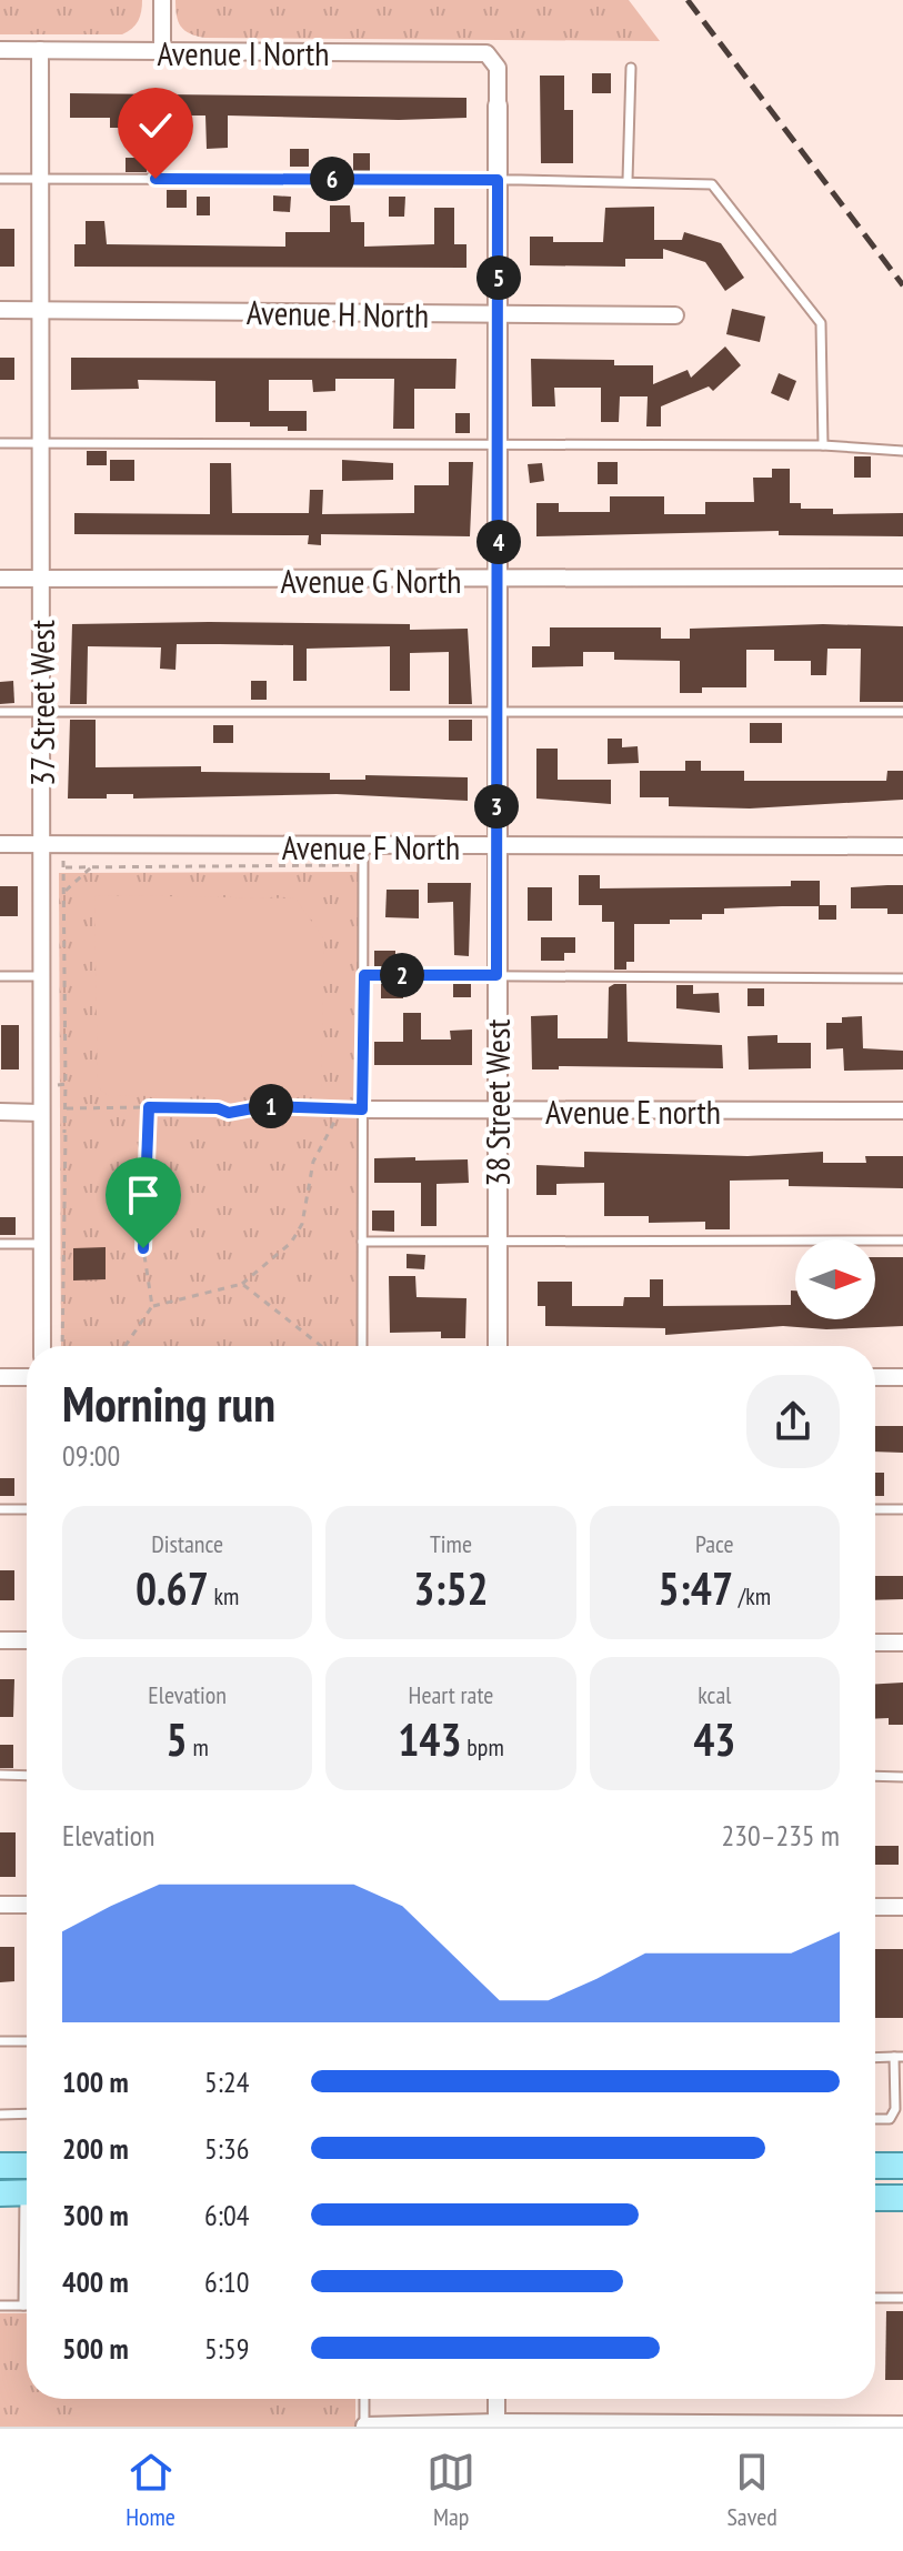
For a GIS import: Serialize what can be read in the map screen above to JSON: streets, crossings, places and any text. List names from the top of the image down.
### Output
{
  "streets": {
    "street": [
      "Avenue I North",
      "Avenue H North",
      "Avenue G North",
      "37 Street West",
      "Avenue F North",
      "38 Street West",
      "Avenue E north"
    ]
  },
  "crossings": [
    ["Avenue I North", "37 Street West"],
    ["Avenue I North", "38 Street West"],
    ["Avenue H North", "37 Street West"],
    ["Avenue H North", "38 Street West"],
    ["Avenue G North", "37 Street West"],
    ["Avenue G North", "38 Street West"],
    ["37 Street West", "Avenue F North"],
    ["Avenue F North", "38 Street West"],
    ["38 Street West", "Avenue E north"]
  ],
  "north": "right",
  "page": {
    "pins": [
      "6",
      "5",
      "4",
      "3",
      "2",
      "1"
    ],
    "heading": ["Morning run", "09:00"],
    "stats": [
      ["Distance", "0.67 km"],
      ["Time", "3:52"],
      ["Pace", "5:47 /km"],
      ["Elevation", "5 m"],
      ["Heart rate", "143 bpm"],
      ["kcal", "43"]
    ],
    "chart": ["Elevation", "230–235 m"],
    "list": [
      {
        "name": "100 m",
        "note": "5:24"
      },
      {
        "name": "200 m",
        "note": "5:36"
      },
      {
        "name": "300 m",
        "note": "6:04"
      },
      {
        "name": "400 m",
        "note": "6:10"
      },
      {
        "name": "500 m",
        "note": "5:59"
      }
    ],
    "tabs": ["Home", "Map", "Saved"]
  }
}
